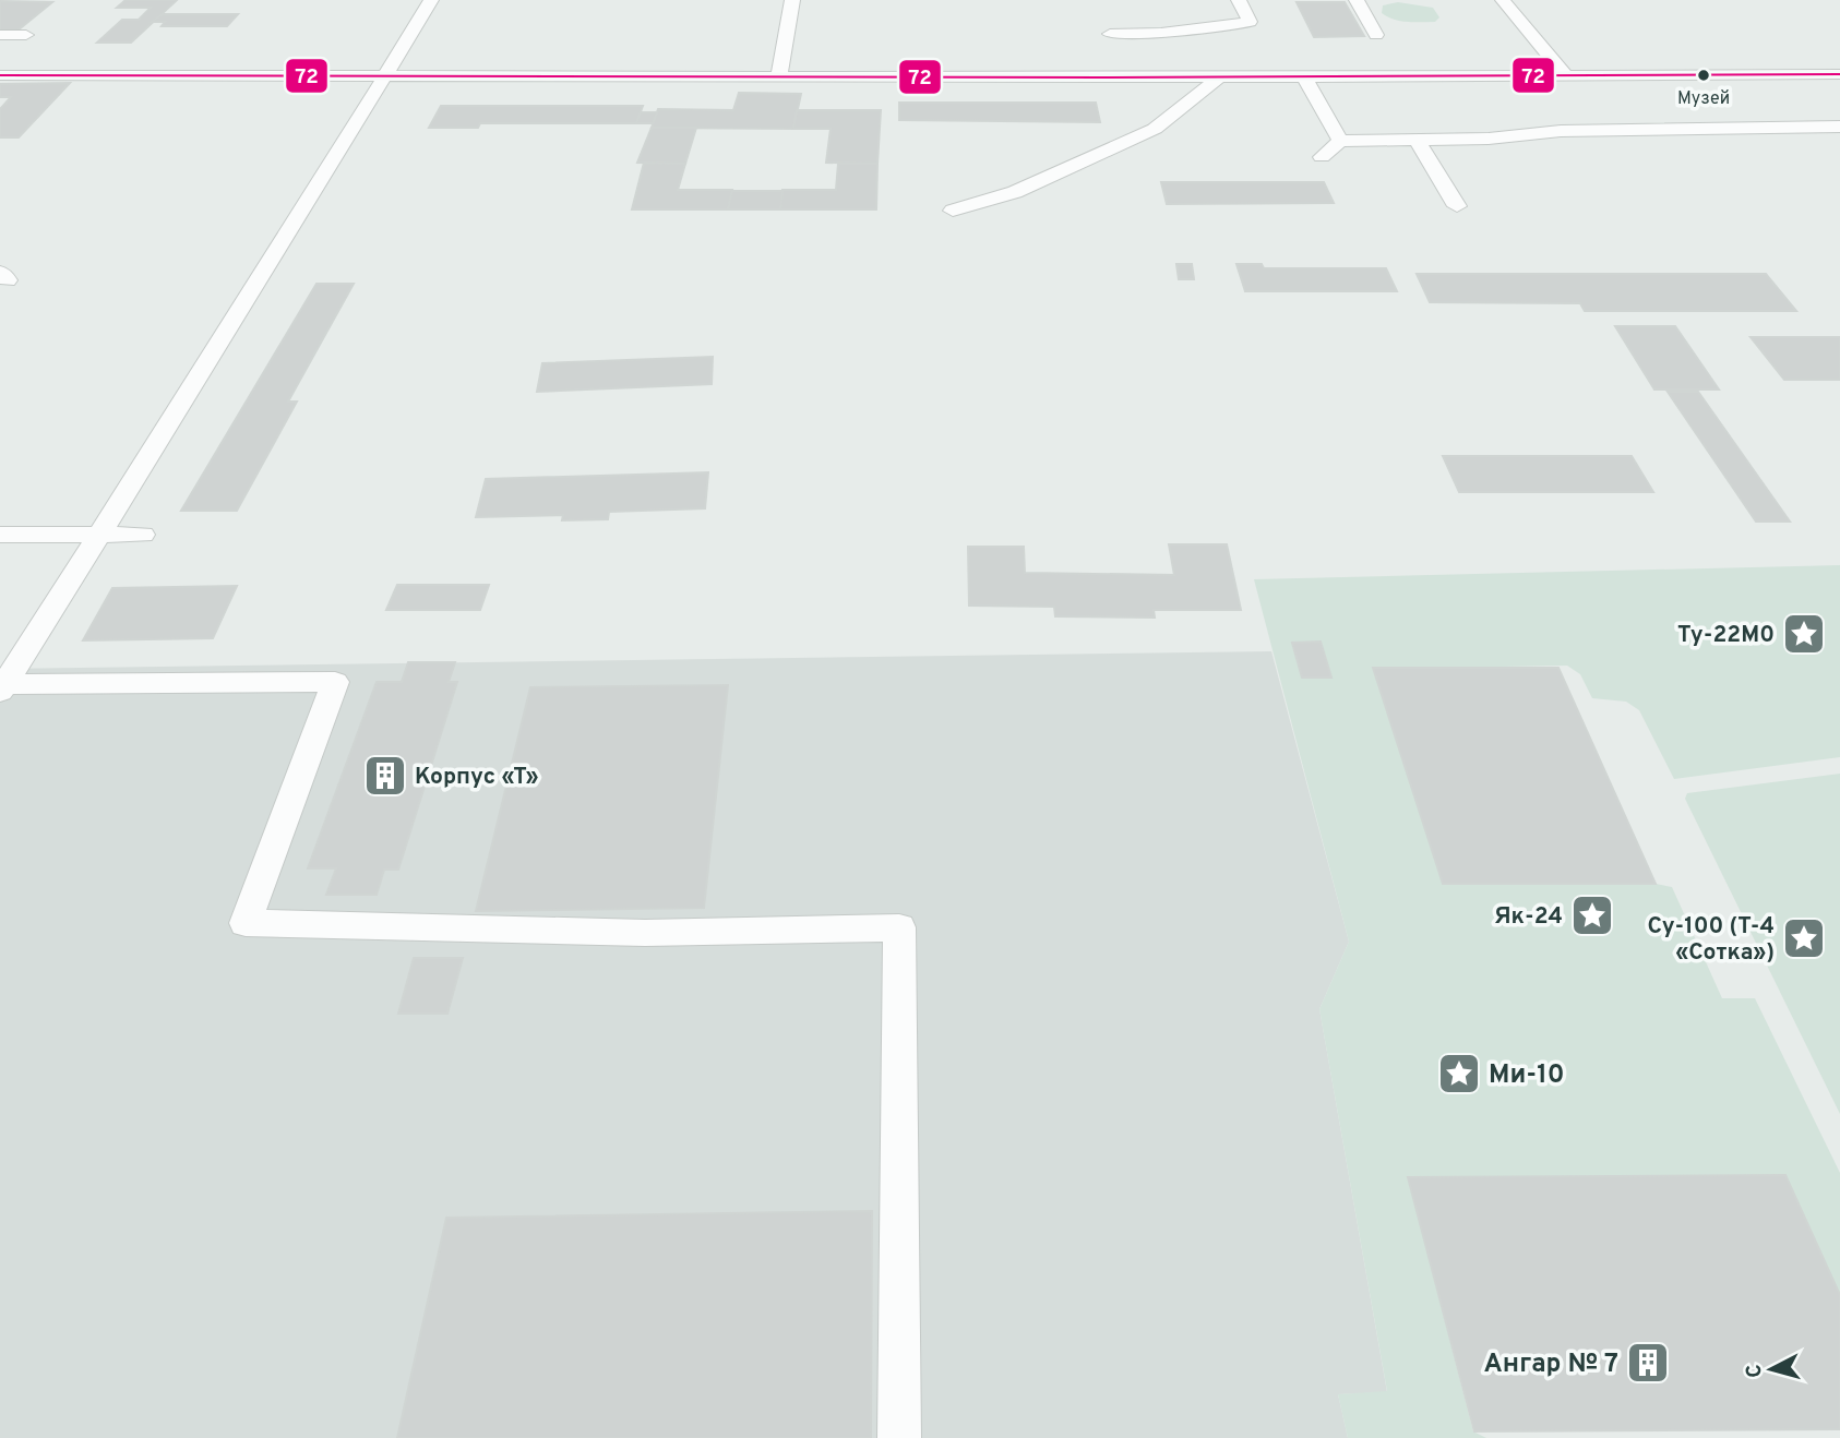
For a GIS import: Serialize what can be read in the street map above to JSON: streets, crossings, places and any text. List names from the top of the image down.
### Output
{
  "places": {
    "other": ["Музей"],
    "place": [
      "Ту-22М0",
      "Як-24",
      "Су-100 (Т-4 «Сотка»)",
      "Ми-10"
    ],
    "building": ["Корпус «Т»", "Ангар № 7"]
  },
  "lines": ["transit line 72"],
  "north": "left"
}
